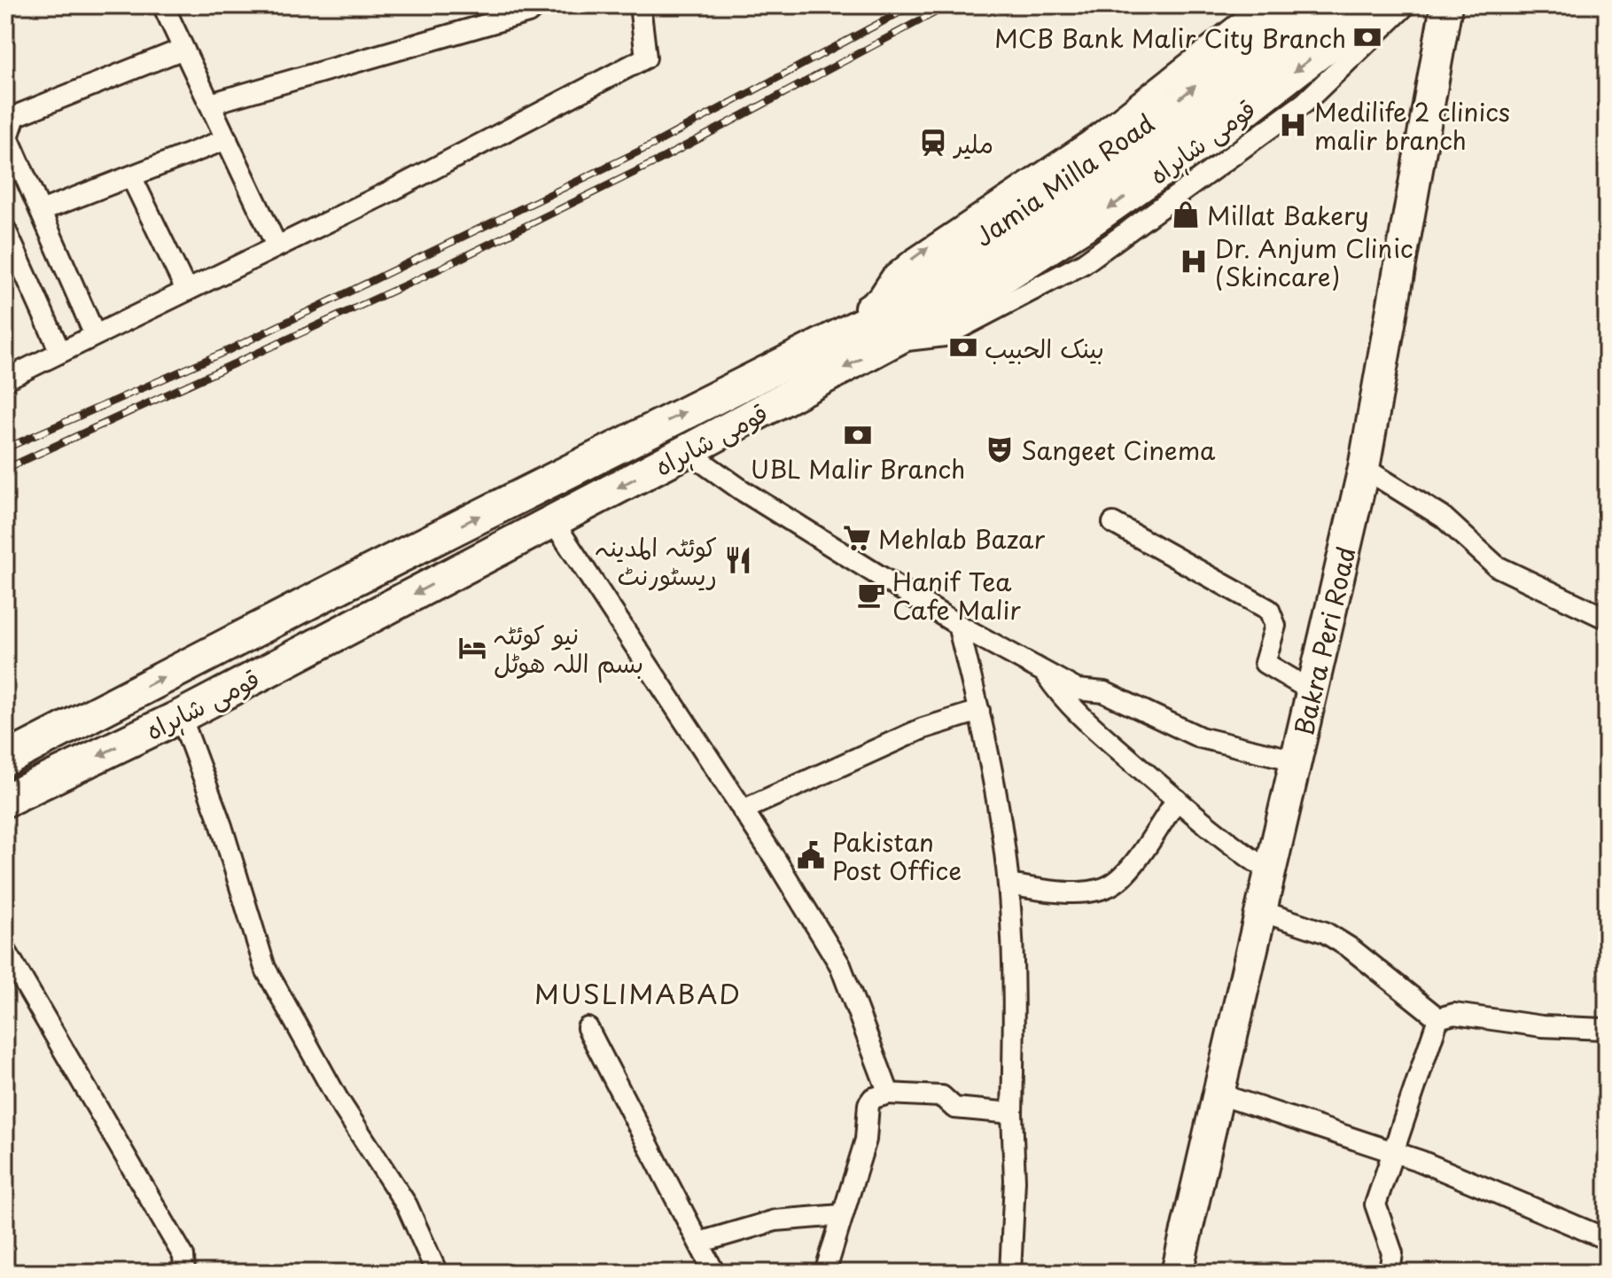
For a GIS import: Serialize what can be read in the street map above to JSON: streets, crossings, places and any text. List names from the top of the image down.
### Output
{
  "streets": {
    "highway": ["قومی شاہراہ"],
    "main road": ["Jamia Milla Road", "Bakra Peri Road"]
  },
  "crossings": [
    ["قومی شاہراہ", "Jamia Milla Road"]
  ],
  "one_way": ["Jamia Milla Road"],
  "districts": ["MUSLIMABAD"],
  "places": {
    "bank": ["MCB Bank Malir City Branch", "بينک الحبيب", "UBL Malir Branch"],
    "hospital": ["Medilife 2 clinics malir branch", "Dr. Anjum Clinic (Skincare)"],
    "station": ["ملیر"],
    "shop": ["Millat Bakery"],
    "theatre": ["Sangeet Cinema"],
    "supermarket": ["Mehlab Bazar"],
    "restaurant": ["کوئٹہ المدینہ ریسٹورنٹ"],
    "cafe": ["Hanif Tea Cafe Malir"],
    "hotel": ["نیو کوئٹہ بسم اللہ ھوٹل"],
    "public building": ["Pakistan Post Office"]
  }
}
